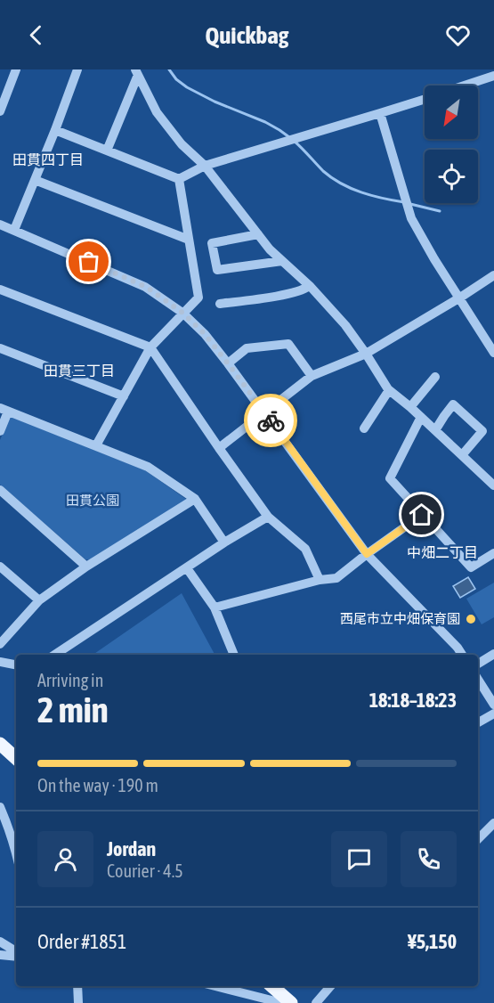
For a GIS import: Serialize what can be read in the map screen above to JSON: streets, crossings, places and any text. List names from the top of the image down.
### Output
{
  "districts": ["田貫四丁目", "田貫三丁目", "中畑二丁目"],
  "parks": ["田貫公園"],
  "places": ["西尾市立中畑保育園"],
  "north": "bottom left",
  "page": {
    "header": "Quickbag",
    "heading": ["2 min", "Arriving in", "18:18–18:23"],
    "panel": [
      "Jordan",
      "Courier · 4.5",
      "Order #1851",
      "¥5,150"
    ],
    "bar": "On the way · 190 m"
  }
}
